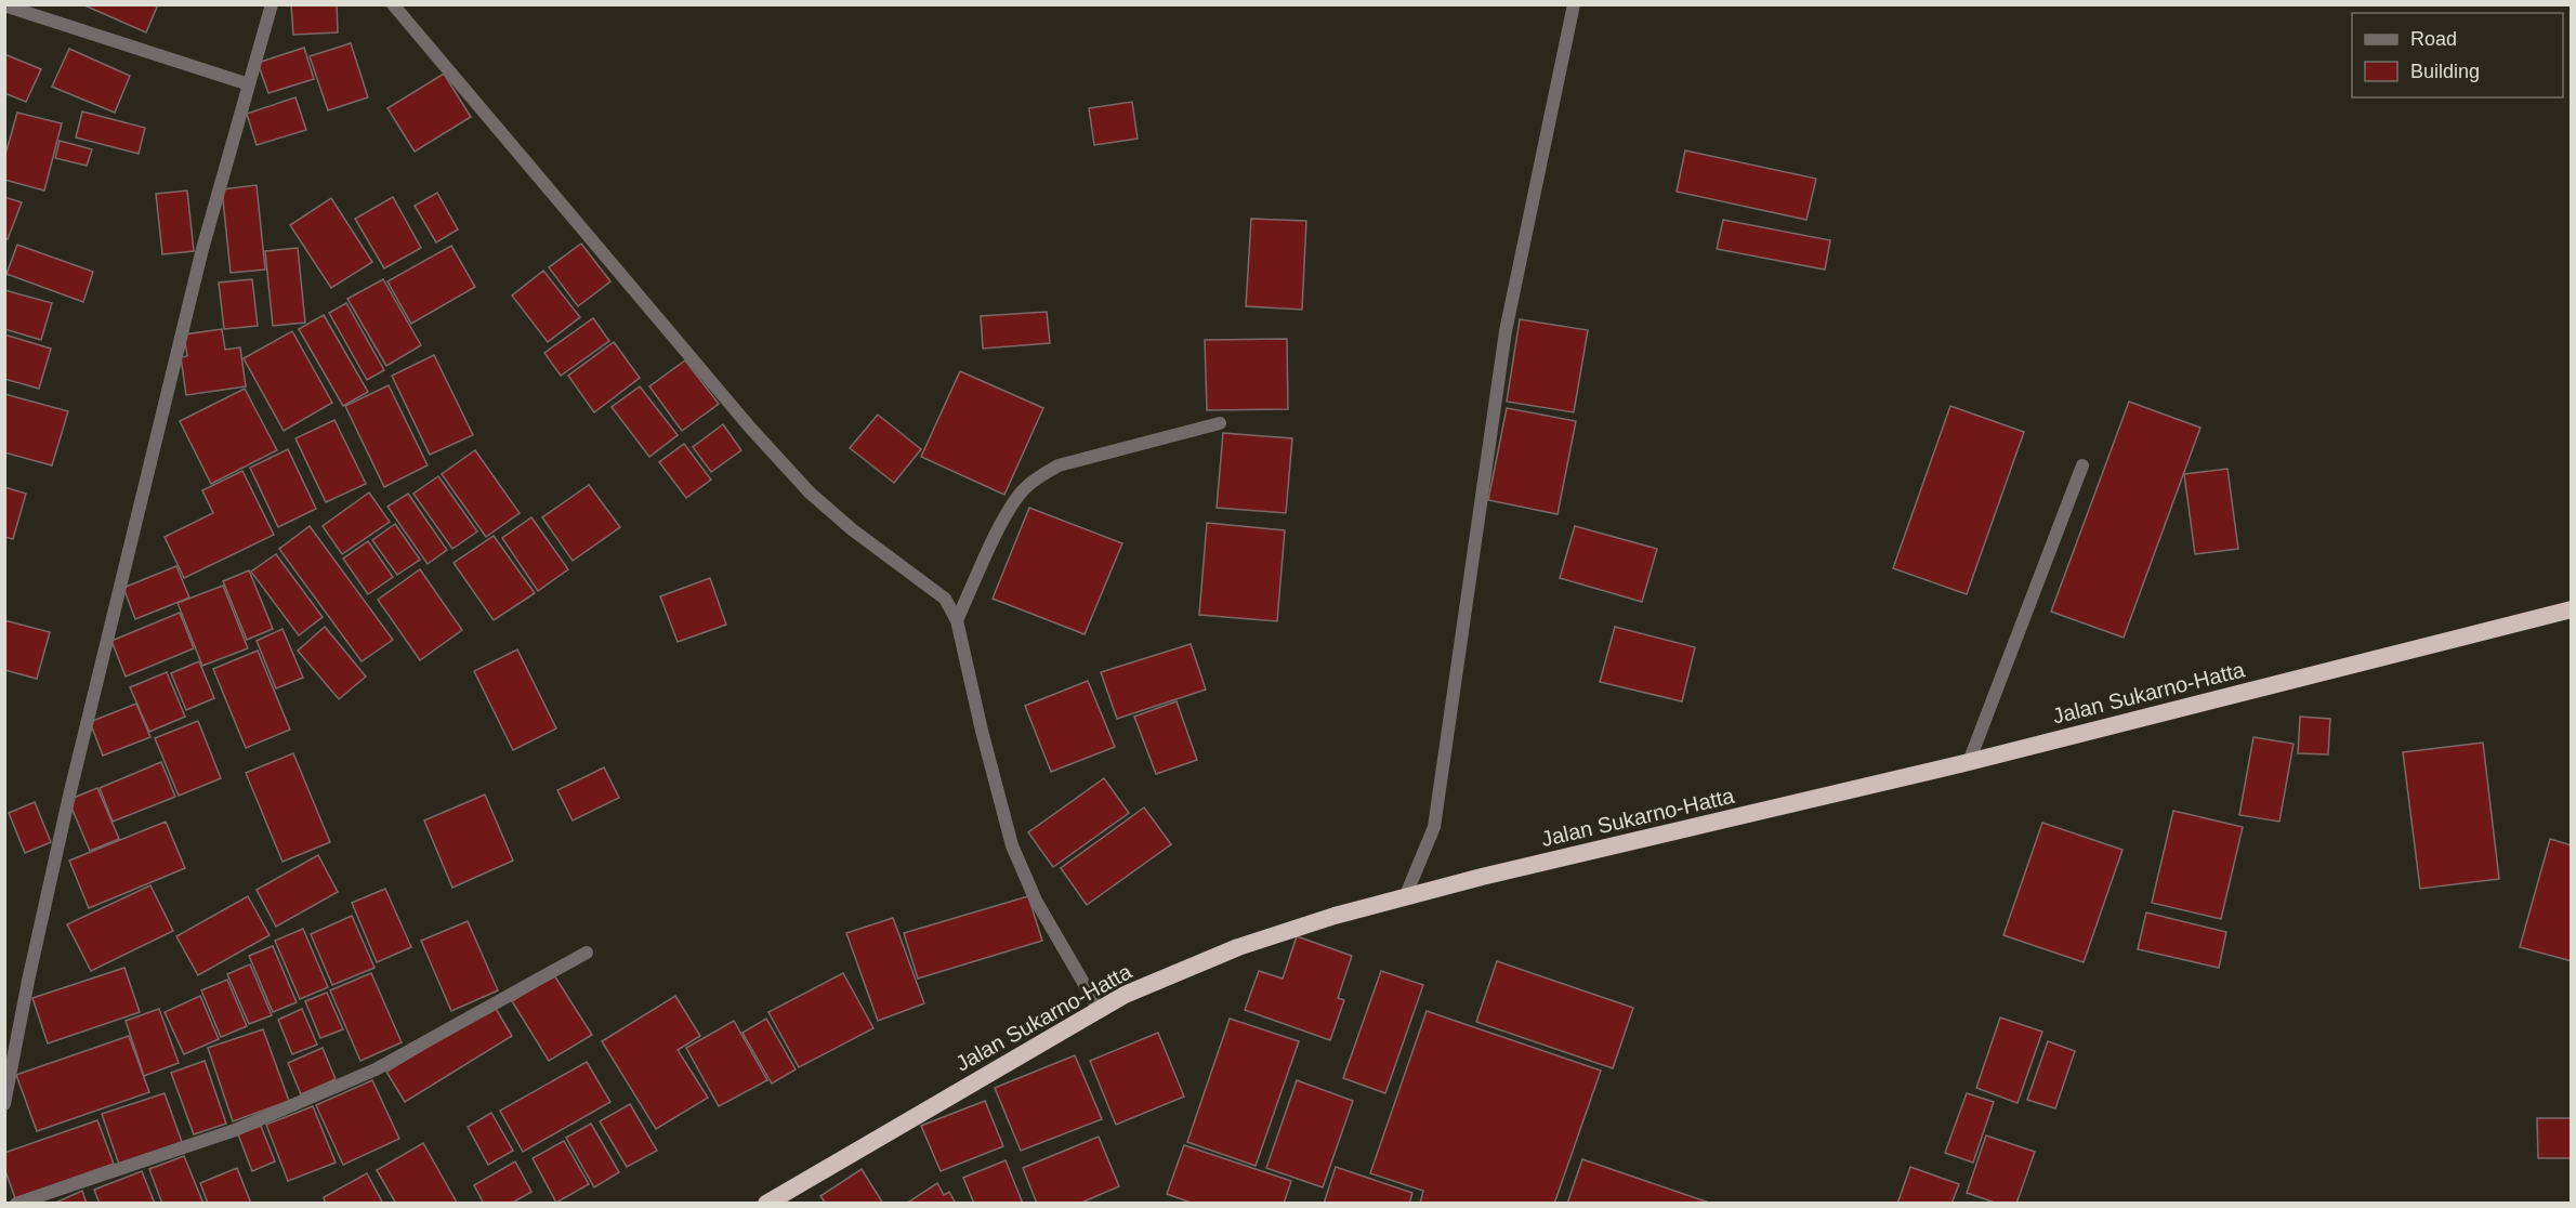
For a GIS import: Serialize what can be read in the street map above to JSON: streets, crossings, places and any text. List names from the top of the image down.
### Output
{
  "streets": {
    "highway": ["Jalan Sukarno-Hatta"]
  },
  "legend": ["Road", "Building"]
}
